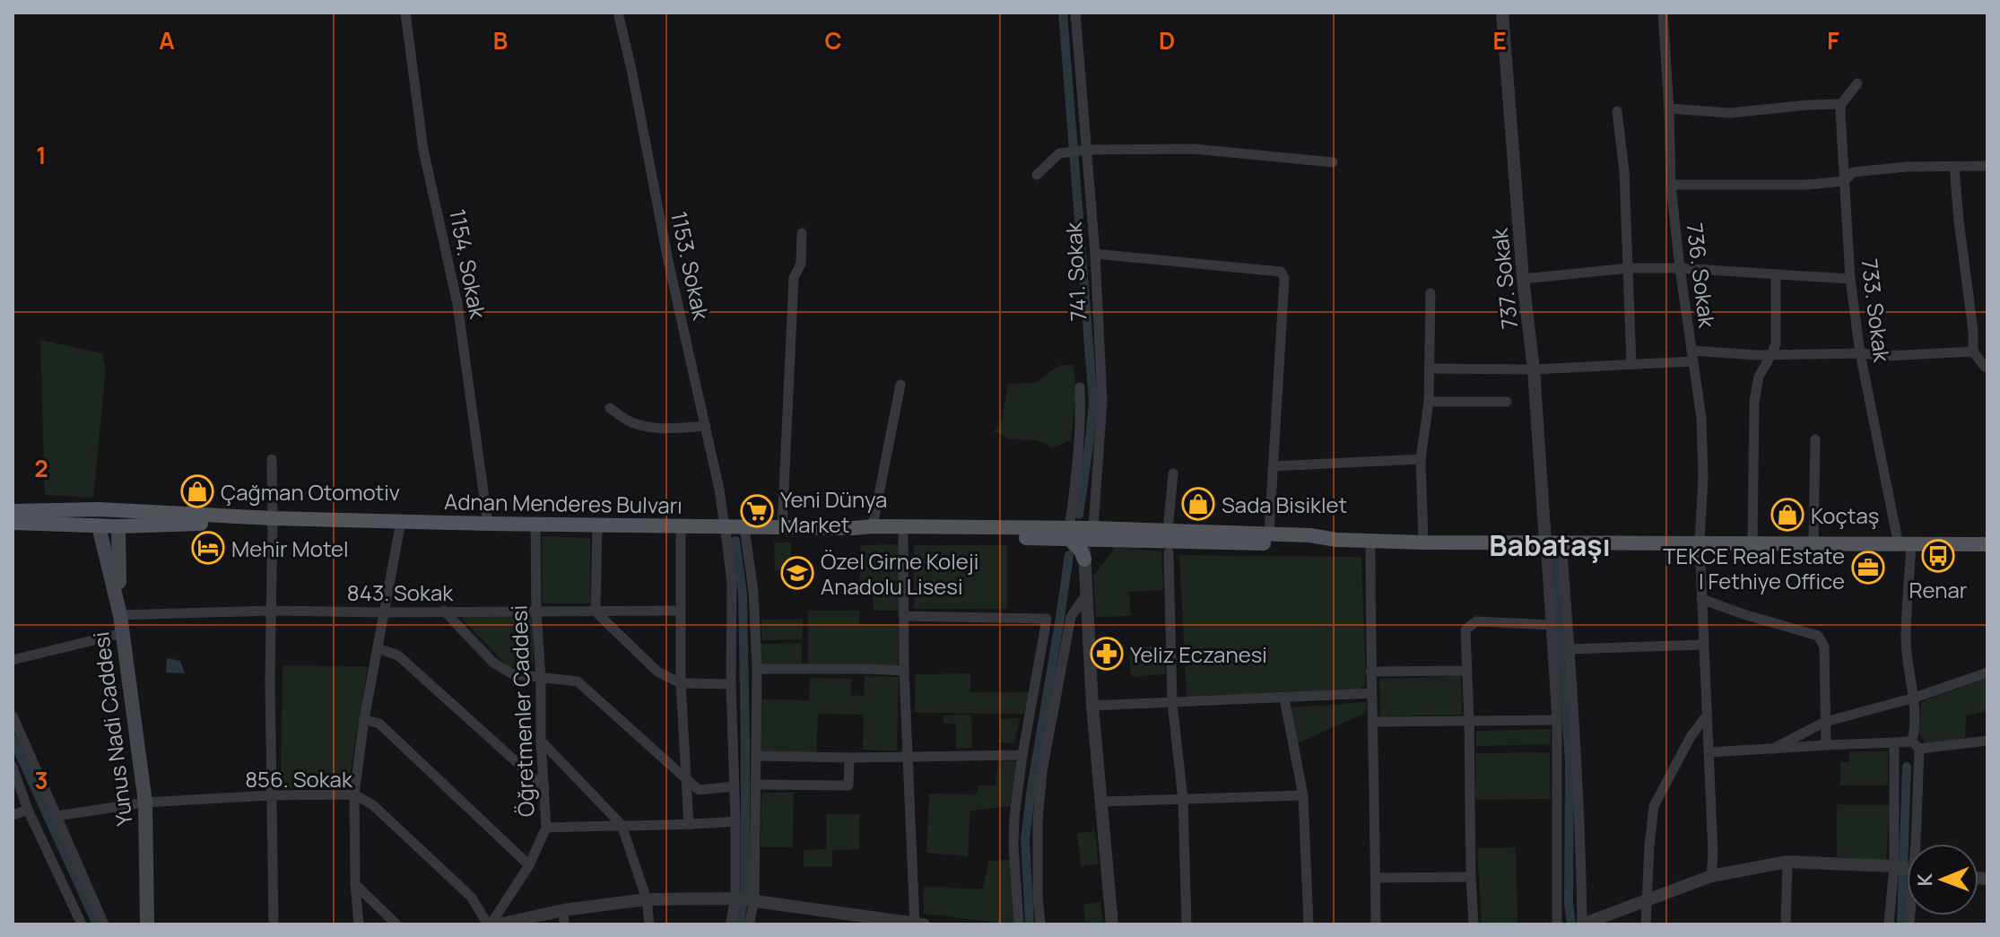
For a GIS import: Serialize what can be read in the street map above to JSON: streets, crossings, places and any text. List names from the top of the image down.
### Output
{
  "streets": {
    "main road": ["Adnan Menderes Bulvarı", "Yunus Nadi Caddesi"],
    "street": [
      "1154. Sokak",
      "1153. Sokak",
      "741. Sokak",
      "736. Sokak",
      "737. Sokak",
      "733. Sokak",
      "843. Sokak",
      "Öğretmenler Caddesi",
      "856. Sokak"
    ]
  },
  "crossings": [
    ["1154. Sokak", "Adnan Menderes Bulvarı"],
    ["1153. Sokak", "Adnan Menderes Bulvarı"],
    ["741. Sokak", "Adnan Menderes Bulvarı"],
    ["736. Sokak", "Adnan Menderes Bulvarı"],
    ["737. Sokak", "Adnan Menderes Bulvarı"],
    ["733. Sokak", "Adnan Menderes Bulvarı"],
    ["Adnan Menderes Bulvarı", "Öğretmenler Caddesi"],
    ["Adnan Menderes Bulvarı", "Yunus Nadi Caddesi"],
    ["843. Sokak", "Öğretmenler Caddesi"],
    ["843. Sokak", "Yunus Nadi Caddesi"],
    ["Öğretmenler Caddesi", "856. Sokak"],
    ["Yunus Nadi Caddesi", "856. Sokak"]
  ],
  "districts": ["Babataşı"],
  "places": {
    "shop": ["Çağman Otomotiv", "Sada Bisiklet", "Koçtaş"],
    "supermarket": ["Yeni Dünya Market"],
    "hotel": ["Mehir Motel"],
    "bus stop": ["Renar"],
    "office": ["TEKCE Real Estate | Fethiye Office"],
    "school or university": ["Özel Girne Koleji Anadolu Lisesi"],
    "pharmacy": ["Yeliz Eczanesi"]
  },
  "north": "left",
  "grid": {
    "columns": [
      "A",
      "B",
      "C",
      "D",
      "E",
      "F"
    ],
    "rows": ["1", "2", "3"]
  }
}
